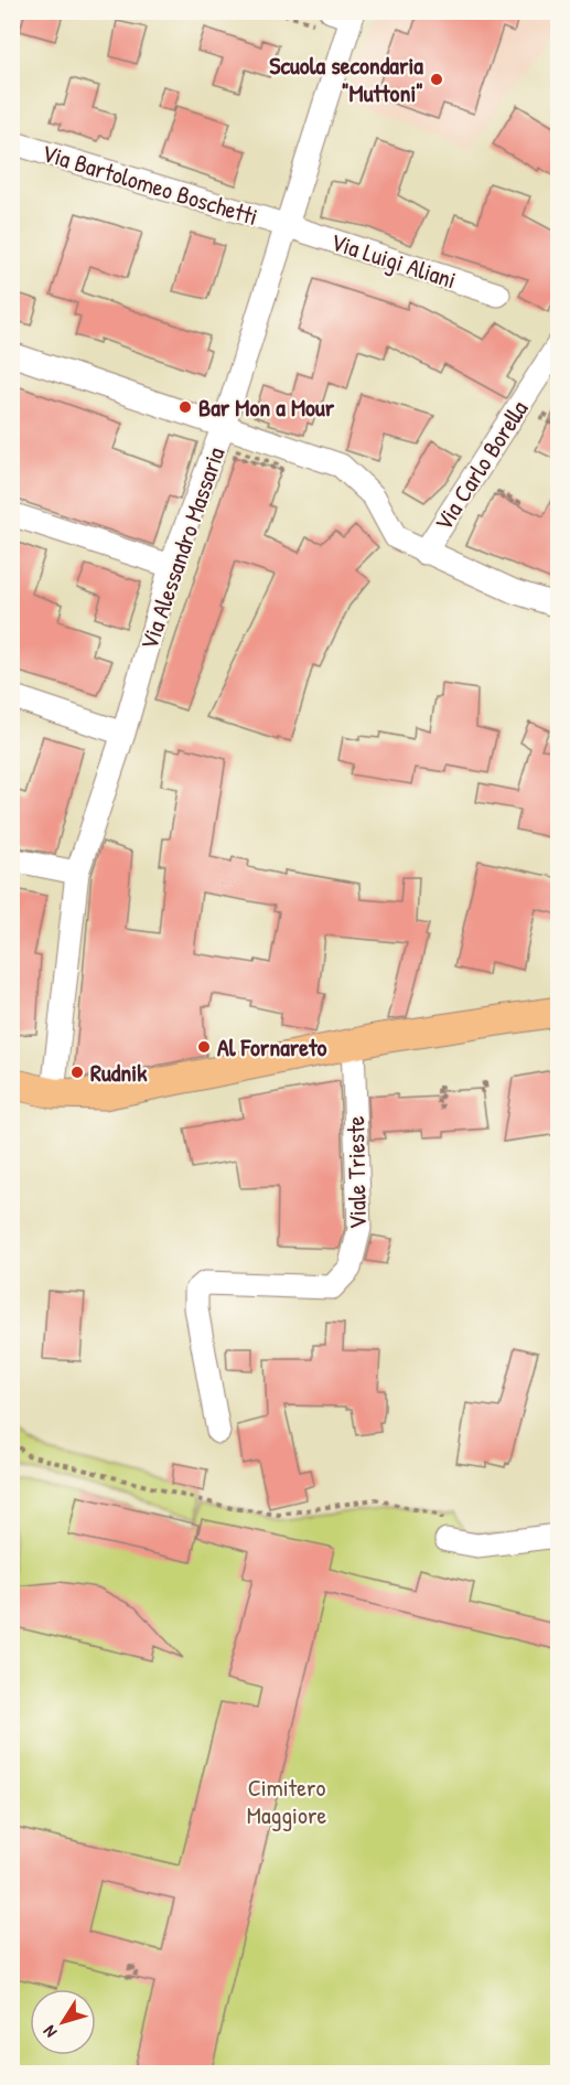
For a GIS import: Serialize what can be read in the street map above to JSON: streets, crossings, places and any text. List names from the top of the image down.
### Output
{
  "streets": {
    "street": [
      "Via Bartolomeo Boschetti",
      "Via Luigi Aliani",
      "Via Carlo Borella",
      "Via Alessandro Massaria",
      "Viale Trieste"
    ]
  },
  "crossings": [
    ["Via Bartolomeo Boschetti", "Via Luigi Aliani"],
    ["Via Bartolomeo Boschetti", "Via Alessandro Massaria"],
    ["Via Luigi Aliani", "Via Alessandro Massaria"]
  ],
  "parks": ["Cimitero Maggiore"],
  "places": [
    "Scuola secondaria \"Muttoni\"",
    "Bar Mon a Mour",
    "Al Fornareto",
    "Rudnik"
  ],
  "north": "bottom left"
}
